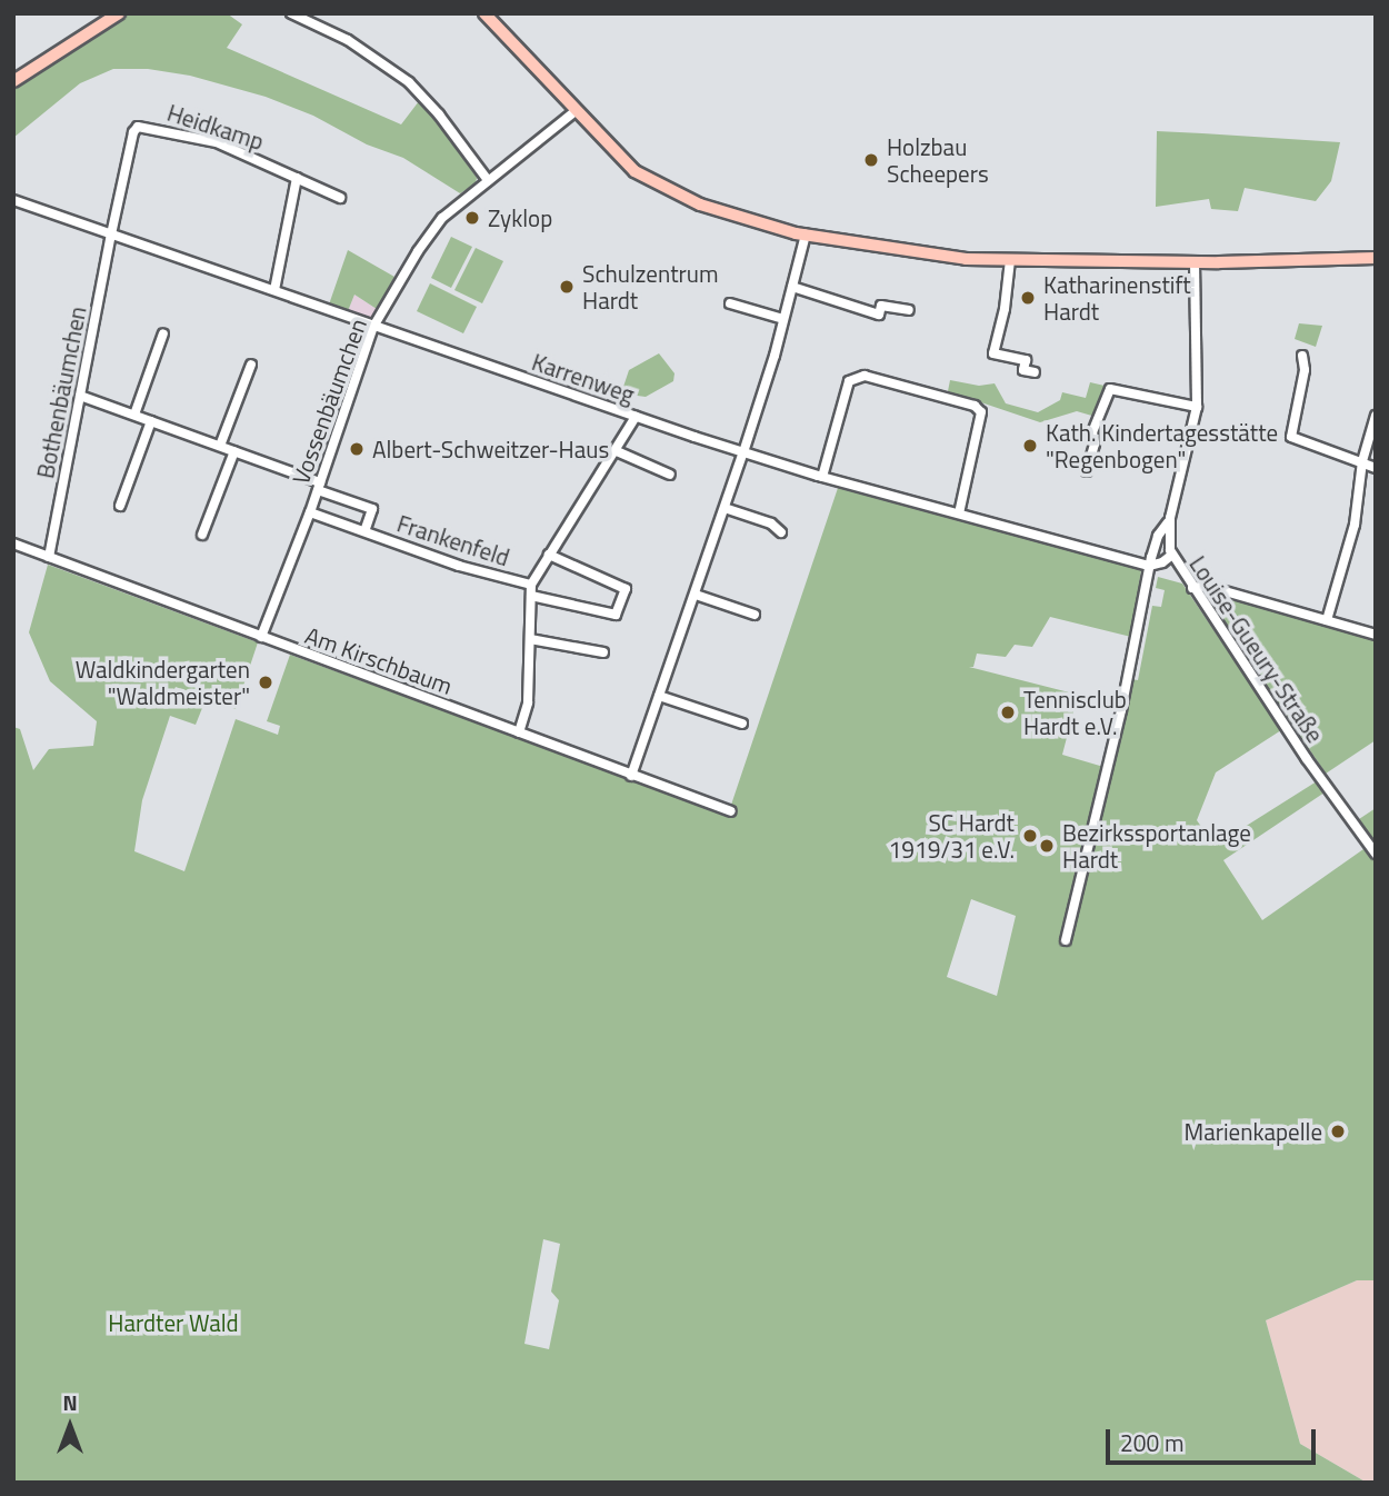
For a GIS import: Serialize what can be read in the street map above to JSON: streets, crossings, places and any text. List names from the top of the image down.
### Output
{
  "streets": {
    "street": [
      "Heidkamp",
      "Karrenweg",
      "Bothenbäumchen",
      "Vossenbäumchen",
      "Frankenfeld",
      "Louise-Gueury-Straße",
      "Am Kirschbaum"
    ]
  },
  "crossings": [
    ["Heidkamp", "Karrenweg"],
    ["Heidkamp", "Bothenbäumchen"],
    ["Karrenweg", "Bothenbäumchen"],
    ["Karrenweg", "Vossenbäumchen"],
    ["Bothenbäumchen", "Am Kirschbaum"],
    ["Vossenbäumchen", "Frankenfeld"],
    ["Vossenbäumchen", "Am Kirschbaum"]
  ],
  "parks": ["Hardter Wald"],
  "places": [
    "Holzbau Scheepers",
    "Zyklop",
    "Schulzentrum Hardt",
    "Katharinenstift Hardt",
    "Kath. Kindertagesstätte \"Regenbogen\"",
    "Albert-Schweitzer-Haus",
    "Waldkindergarten \"Waldmeister\"",
    "Tennisclub Hardt e.V.",
    "SC Hardt 1919/31 e.V.",
    "Bezirkssportanlage Hardt",
    "Marienkapelle"
  ],
  "scale_bar": "200 m",
  "north": "top"
}
